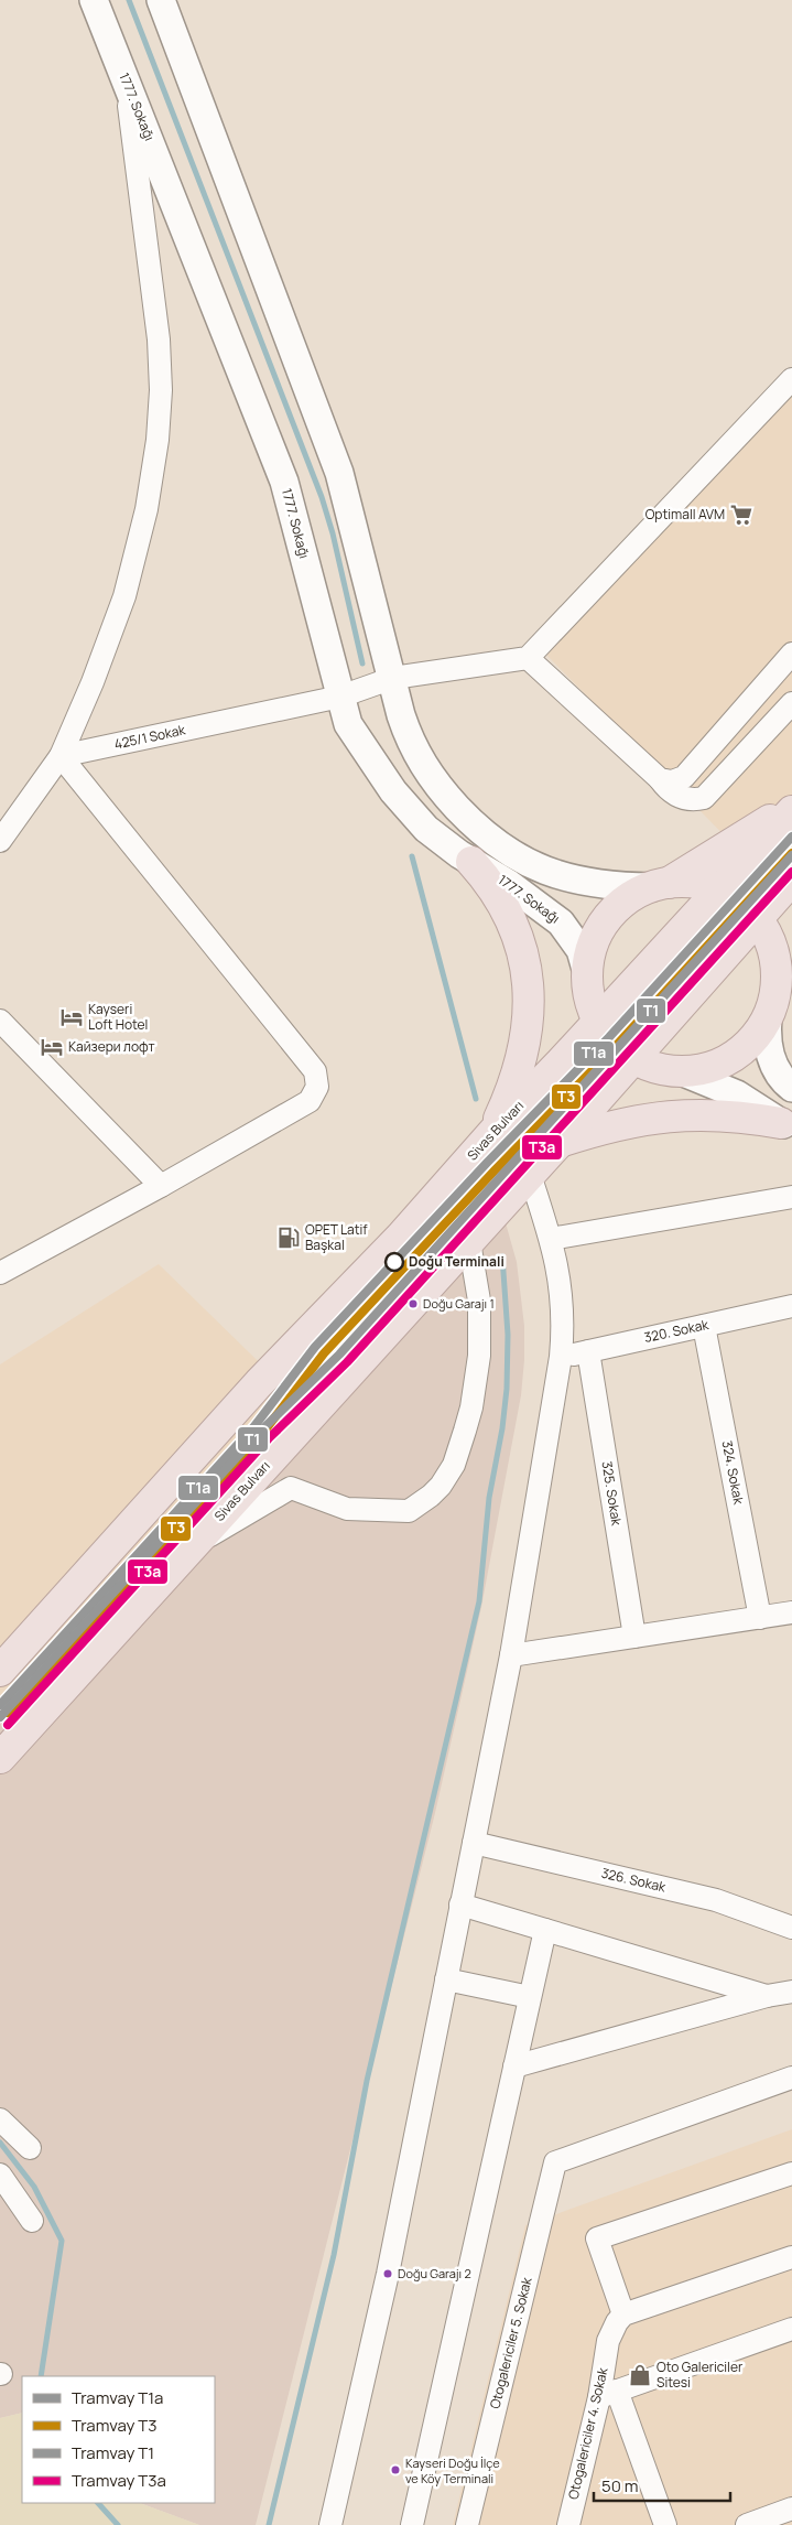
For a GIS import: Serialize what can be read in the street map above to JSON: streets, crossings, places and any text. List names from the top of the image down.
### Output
{
  "streets": {
    "highway": ["Sivas Bulvarı"],
    "street": [
      "1777. Sokağı",
      "425/1 Sokak",
      "320. Sokak",
      "324. Sokak",
      "325. Sokak",
      "326. Sokak",
      "Otogalericiler 5. Sokak",
      "Otogalericiler 4. Sokak"
    ]
  },
  "crossings": [
    ["1777. Sokağı", "425/1 Sokak"],
    ["320. Sokak", "324. Sokak"],
    ["320. Sokak", "325. Sokak"]
  ],
  "places": {
    "supermarket": ["Optimall AVM"],
    "hotel": ["Kayseri Loft Hotel", "Кайзери лофт"],
    "fuel station": ["OPET Latif Başkal"],
    "other": [
      "Doğu Terminali",
      "Doğu Garajı 1",
      "Doğu Garajı 2",
      "Kayseri Doğu İlçe ve Köy Terminali"
    ],
    "shop": ["Oto Galericiler Sitesi"]
  },
  "lines": [
    "tram line T1a",
    "tram line T3",
    "tram line T1",
    "tram line T3a"
  ],
  "legend": [
    "Tramvay T1a",
    "Tramvay T3",
    "Tramvay T1",
    "Tramvay T3a"
  ],
  "scale_bar": "50 m"
}
